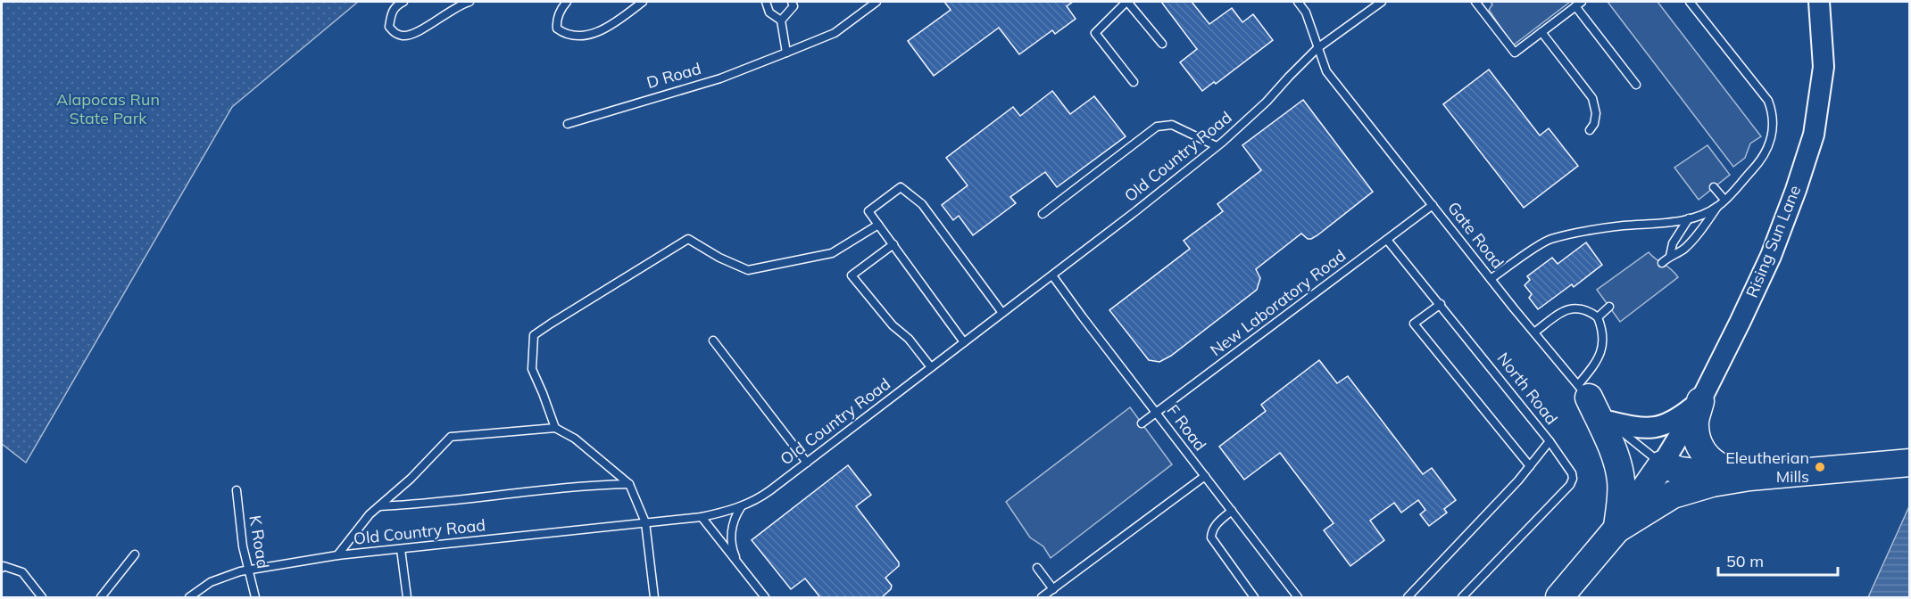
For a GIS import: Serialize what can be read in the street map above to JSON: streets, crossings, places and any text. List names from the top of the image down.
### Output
{
  "streets": {
    "street": ["Rising Sun Lane"],
    "lane": [
      "D Road",
      "Old Country Road",
      "Gate Road",
      "New Laboratory Road",
      "North Road",
      "F Road",
      "K Road"
    ]
  },
  "crossings": [
    ["Old Country Road", "Gate Road"],
    ["Old Country Road", "F Road"],
    ["Old Country Road", "K Road"],
    ["Gate Road", "Rising Sun Lane"],
    ["Gate Road", "New Laboratory Road"],
    ["New Laboratory Road", "North Road"],
    ["New Laboratory Road", "F Road"]
  ],
  "parks": ["Alapocas Run State Park"],
  "places": ["Eleutherian Mills"],
  "scale_bar": "50 m"
}
